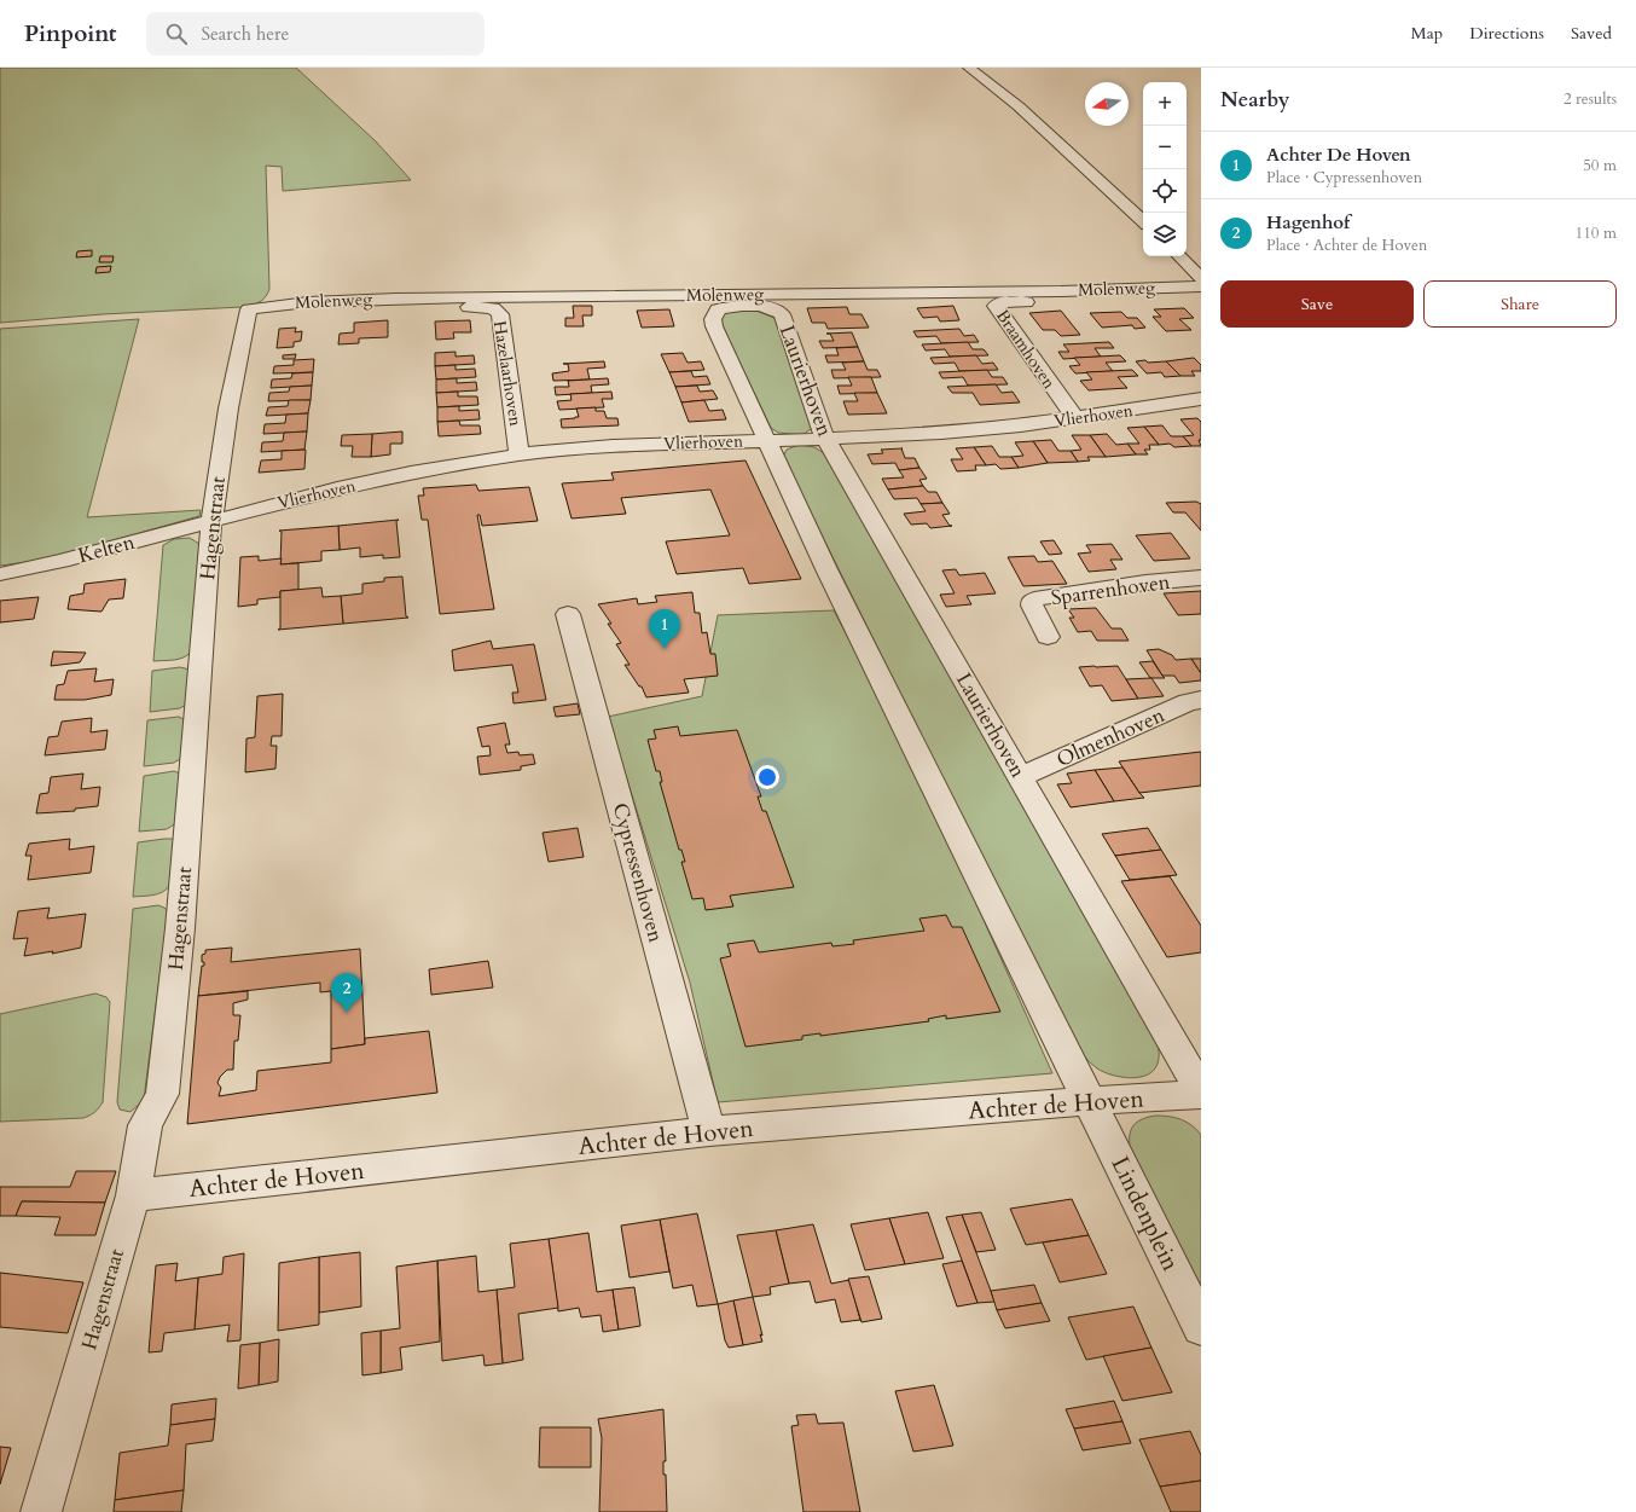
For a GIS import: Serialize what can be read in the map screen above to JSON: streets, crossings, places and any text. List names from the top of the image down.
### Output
{
  "streets": {
    "street": [
      "Molenweg",
      "Braamhoven",
      "Hazelaarhoven",
      "Laurierhoven",
      "Vlierhoven",
      "Hagenstraat",
      "Kelten",
      "Sparrenhoven",
      "Olmenhoven",
      "Cypressenhoven",
      "Achter de Hoven",
      "Lindenplein"
    ]
  },
  "crossings": [
    ["Molenweg", "Braamhoven"],
    ["Molenweg", "Hazelaarhoven"],
    ["Molenweg", "Hagenstraat"],
    ["Braamhoven", "Vlierhoven"],
    ["Hazelaarhoven", "Vlierhoven"],
    ["Hazelaarhoven", "Hagenstraat"],
    ["Laurierhoven", "Vlierhoven"],
    ["Laurierhoven", "Olmenhoven"],
    ["Laurierhoven", "Achter de Hoven"],
    ["Laurierhoven", "Lindenplein"],
    ["Vlierhoven", "Hagenstraat"],
    ["Vlierhoven", "Kelten"],
    ["Hagenstraat", "Kelten"],
    ["Hagenstraat", "Achter de Hoven"],
    ["Cypressenhoven", "Achter de Hoven"],
    ["Achter de Hoven", "Lindenplein"]
  ],
  "north": "left",
  "page": {
    "header": "Pinpoint",
    "search": "Search here",
    "nav": ["Map", "Directions", "Saved"],
    "heading": ["Nearby", "2 results"],
    "map_buttons": ["+", "−"],
    "list": [
      {
        "mark": "1",
        "name": "Achter De Hoven",
        "note": "Place · Cypressenhoven",
        "value": "50 m"
      },
      {
        "mark": "2",
        "name": "Hagenhof",
        "note": "Place · Achter de Hoven",
        "value": "110 m"
      }
    ],
    "buttons": ["Save", "Share"],
    "pins": ["1", "2"]
  }
}
